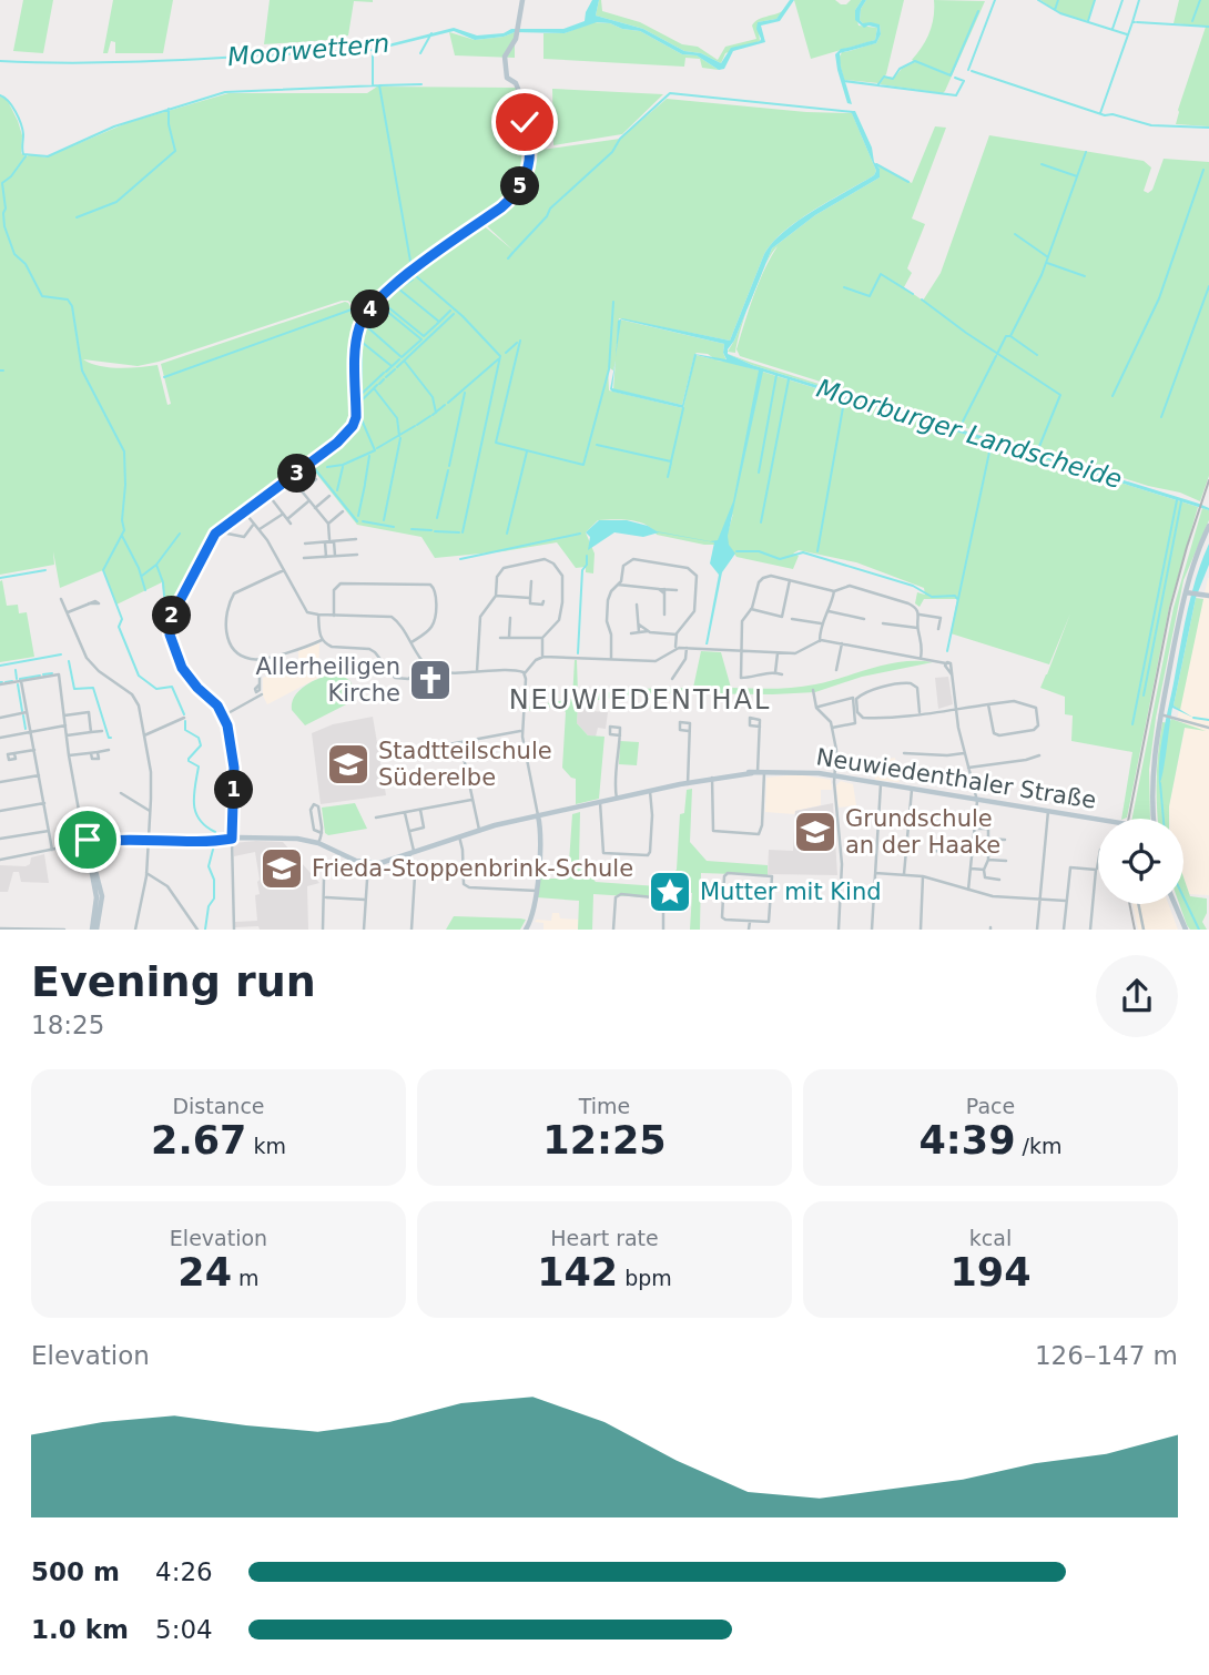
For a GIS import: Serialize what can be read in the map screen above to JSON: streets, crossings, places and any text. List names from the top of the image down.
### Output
{
  "streets": {
    "main road": ["Neuwiedenthaler Straße"]
  },
  "districts": ["NEUWIEDENTHAL"],
  "water": ["Moorwettern", "Moorburger Landscheide"],
  "places": {
    "church": ["Allerheiligen Kirche"],
    "school or university": ["Stadtteilschule Süderelbe", "Grundschule an der Haake", "Frieda-Stoppenbrink-Schule"],
    "place": ["Mutter mit Kind"]
  },
  "page": {
    "pins": [
      "5",
      "4",
      "3",
      "2",
      "1"
    ],
    "heading": ["Evening run", "18:25"],
    "stats": [
      ["Distance", "2.67 km"],
      ["Time", "12:25"],
      ["Pace", "4:39 /km"],
      ["Elevation", "24 m"],
      ["Heart rate", "142 bpm"],
      ["kcal", "194"]
    ],
    "chart": ["Elevation", "126–147 m"],
    "list": [
      {
        "name": "500 m",
        "note": "4:26"
      },
      {
        "name": "1.0 km",
        "note": "5:04"
      }
    ]
  }
}
